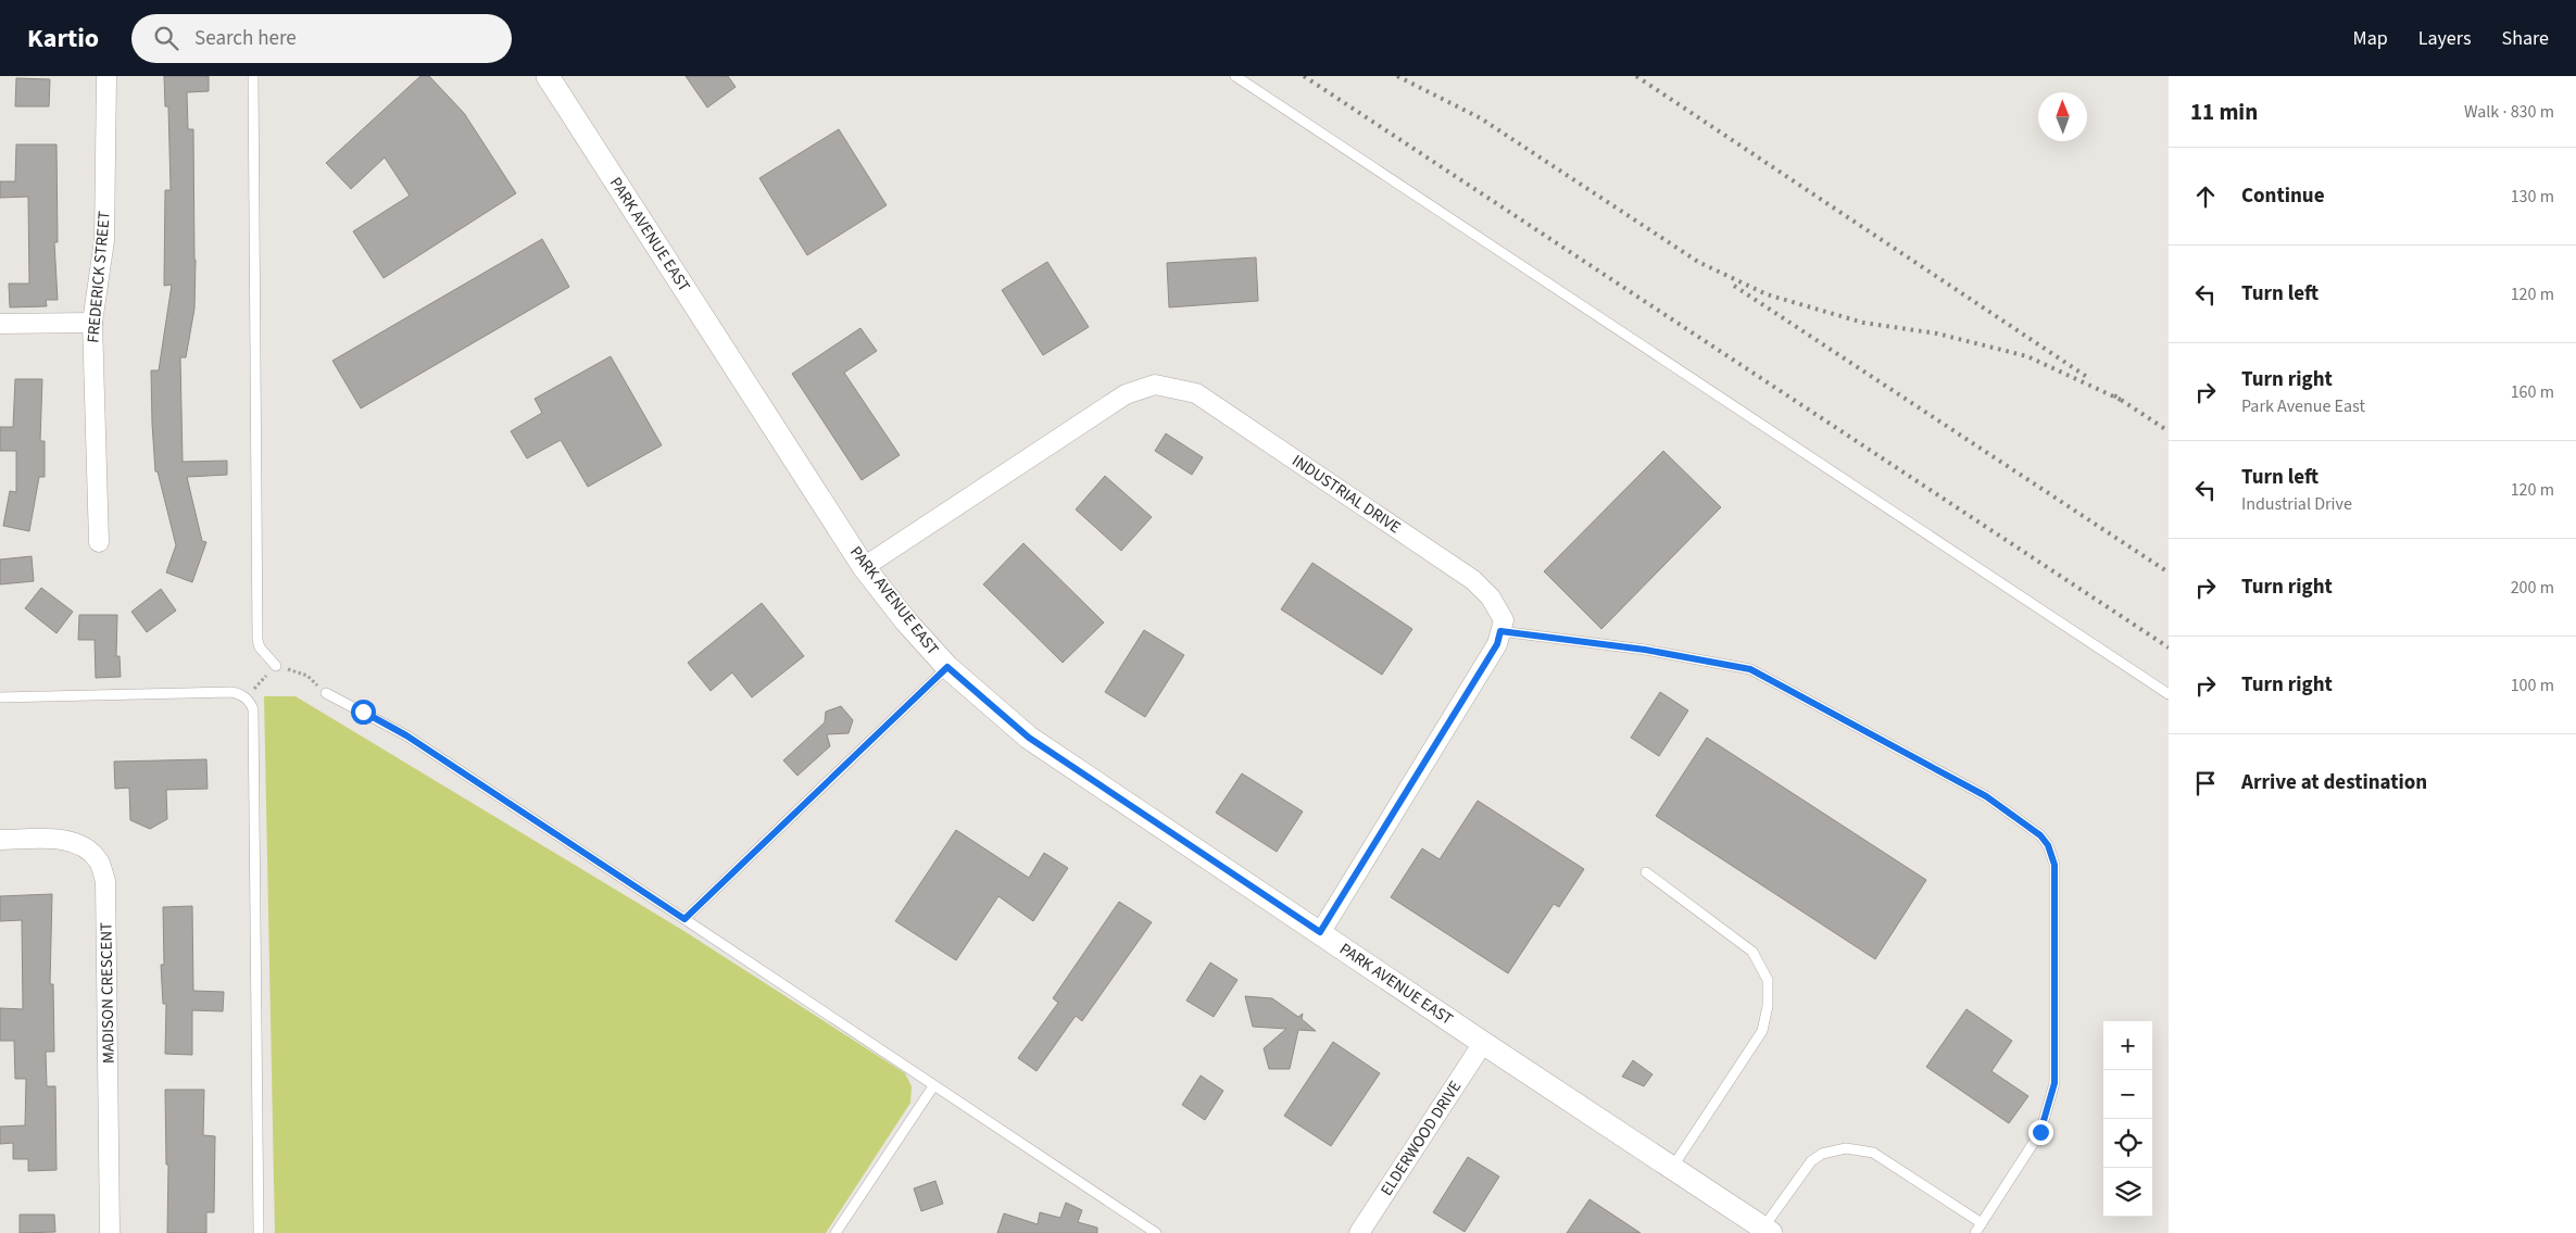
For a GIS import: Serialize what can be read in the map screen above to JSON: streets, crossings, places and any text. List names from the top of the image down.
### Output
{
  "streets": {
    "street": [
      "PARK AVENUE EAST",
      "FREDERICK STREET",
      "INDUSTRIAL DRIVE",
      "MADISON CRESCENT",
      "ELDERWOOD DRIVE"
    ]
  },
  "crossings": [
    ["PARK AVENUE EAST", "INDUSTRIAL DRIVE"],
    ["PARK AVENUE EAST", "ELDERWOOD DRIVE"]
  ],
  "north": "top",
  "page": {
    "header": "Kartio",
    "search": "Search here",
    "nav": ["Map", "Layers", "Share"],
    "heading": ["11 min", "Walk · 830 m"],
    "list": [
      ["Continue", "130 m"],
      ["Turn left", "120 m"],
      ["Turn right", "Park Avenue East", "160 m"],
      ["Turn left", "Industrial Drive", "120 m"],
      ["Turn right", "200 m"],
      ["Turn right", "100 m"],
      "Arrive at destination"
    ],
    "map_buttons": ["+", "−"]
  }
}
